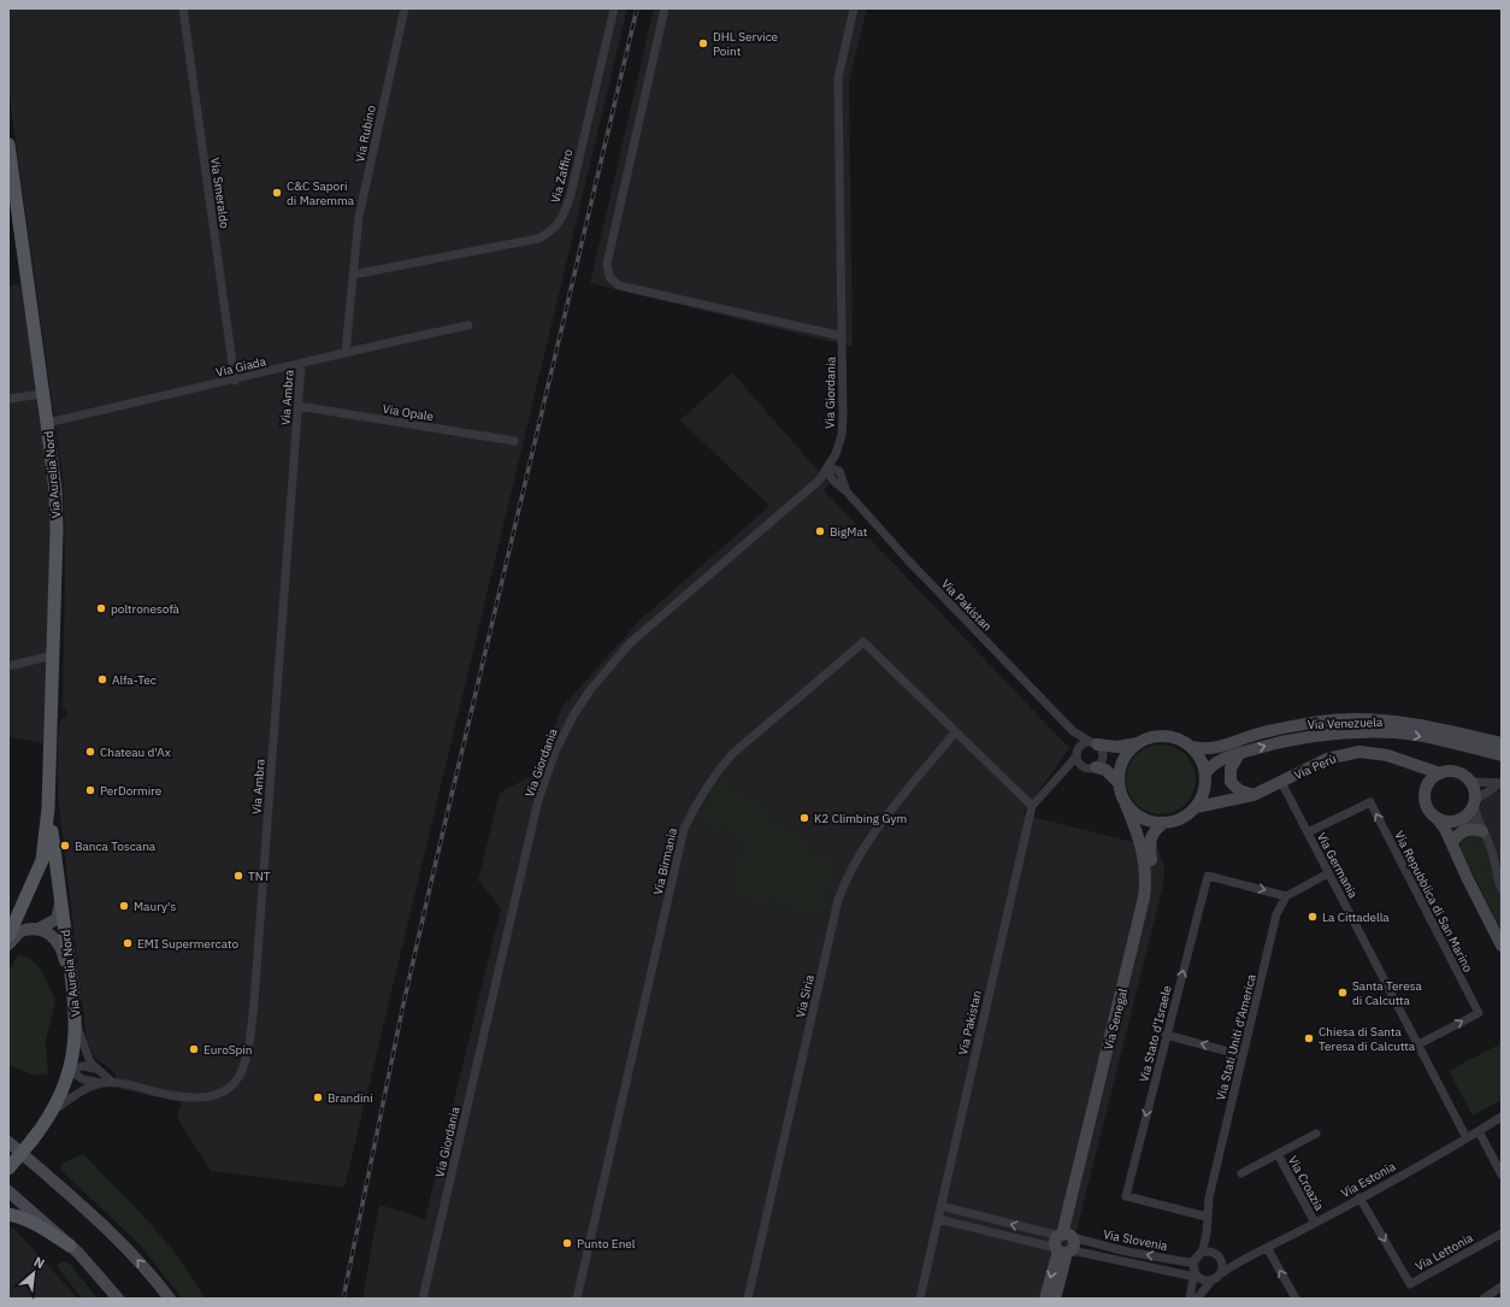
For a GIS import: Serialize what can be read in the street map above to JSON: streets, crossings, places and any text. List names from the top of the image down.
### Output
{
  "streets": {
    "main road": [
      "Via Aurelia Nord",
      "Via Venezuela",
      "Via Perù",
      "Via Senegal"
    ],
    "street": [
      "Via Rubino",
      "Via Zaffiro",
      "Via Smeraldo",
      "Via Giada",
      "Via Giordania",
      "Via Ambra",
      "Via Opale",
      "Via Pakistan",
      "Via Birmania",
      "Via Germania",
      "Via Repubblica di San Marino",
      "Via Siria",
      "Via Stato d'Israele",
      "Via Stati Uniti d'America",
      "Via Estonia",
      "Via Croazia",
      "Via Slovenia",
      "Via Lettonia"
    ]
  },
  "crossings": [
    ["Via Rubino", "Via Zaffiro"],
    ["Via Rubino", "Via Giada"],
    ["Via Smeraldo", "Via Giada"],
    ["Via Giada", "Via Ambra"],
    ["Via Giada", "Via Aurelia Nord"],
    ["Via Giordania", "Via Pakistan"],
    ["Via Ambra", "Via Opale"],
    ["Via Pakistan", "Via Venezuela"],
    ["Via Pakistan", "Via Birmania"],
    ["Via Pakistan", "Via Slovenia"],
    ["Via Venezuela", "Via Perù"],
    ["Via Venezuela", "Via Senegal"],
    ["Via Perù", "Via Germania"],
    ["Via Perù", "Via Senegal"],
    ["Via Birmania", "Via Siria"],
    ["Via Germania", "Via Repubblica di San Marino"],
    ["Via Germania", "Via Estonia"],
    ["Via Senegal", "Via Slovenia"],
    ["Via Stato d'Israele", "Via Stati Uniti d'America"],
    ["Via Stati Uniti d'America", "Via Estonia"],
    ["Via Stati Uniti d'America", "Via Slovenia"],
    ["Via Estonia", "Via Croazia"],
    ["Via Estonia", "Via Slovenia"],
    ["Via Estonia", "Via Lettonia"]
  ],
  "places": [
    "DHL Service Point",
    "C&C Sapori di Maremma",
    "BigMat",
    "poltronesofà",
    "Alfa-Tec",
    "Chateau d'Ax",
    "PerDormire",
    "K2 Climbing Gym",
    "Banca Toscana",
    "TNT",
    "Maury's",
    "La Cittadella",
    "EMI Supermercato",
    "Santa Teresa di Calcutta",
    "Chiesa di Santa Teresa di Calcutta",
    "EuroSpin",
    "Brandini",
    "Punto Enel"
  ],
  "north": "top right"
}
